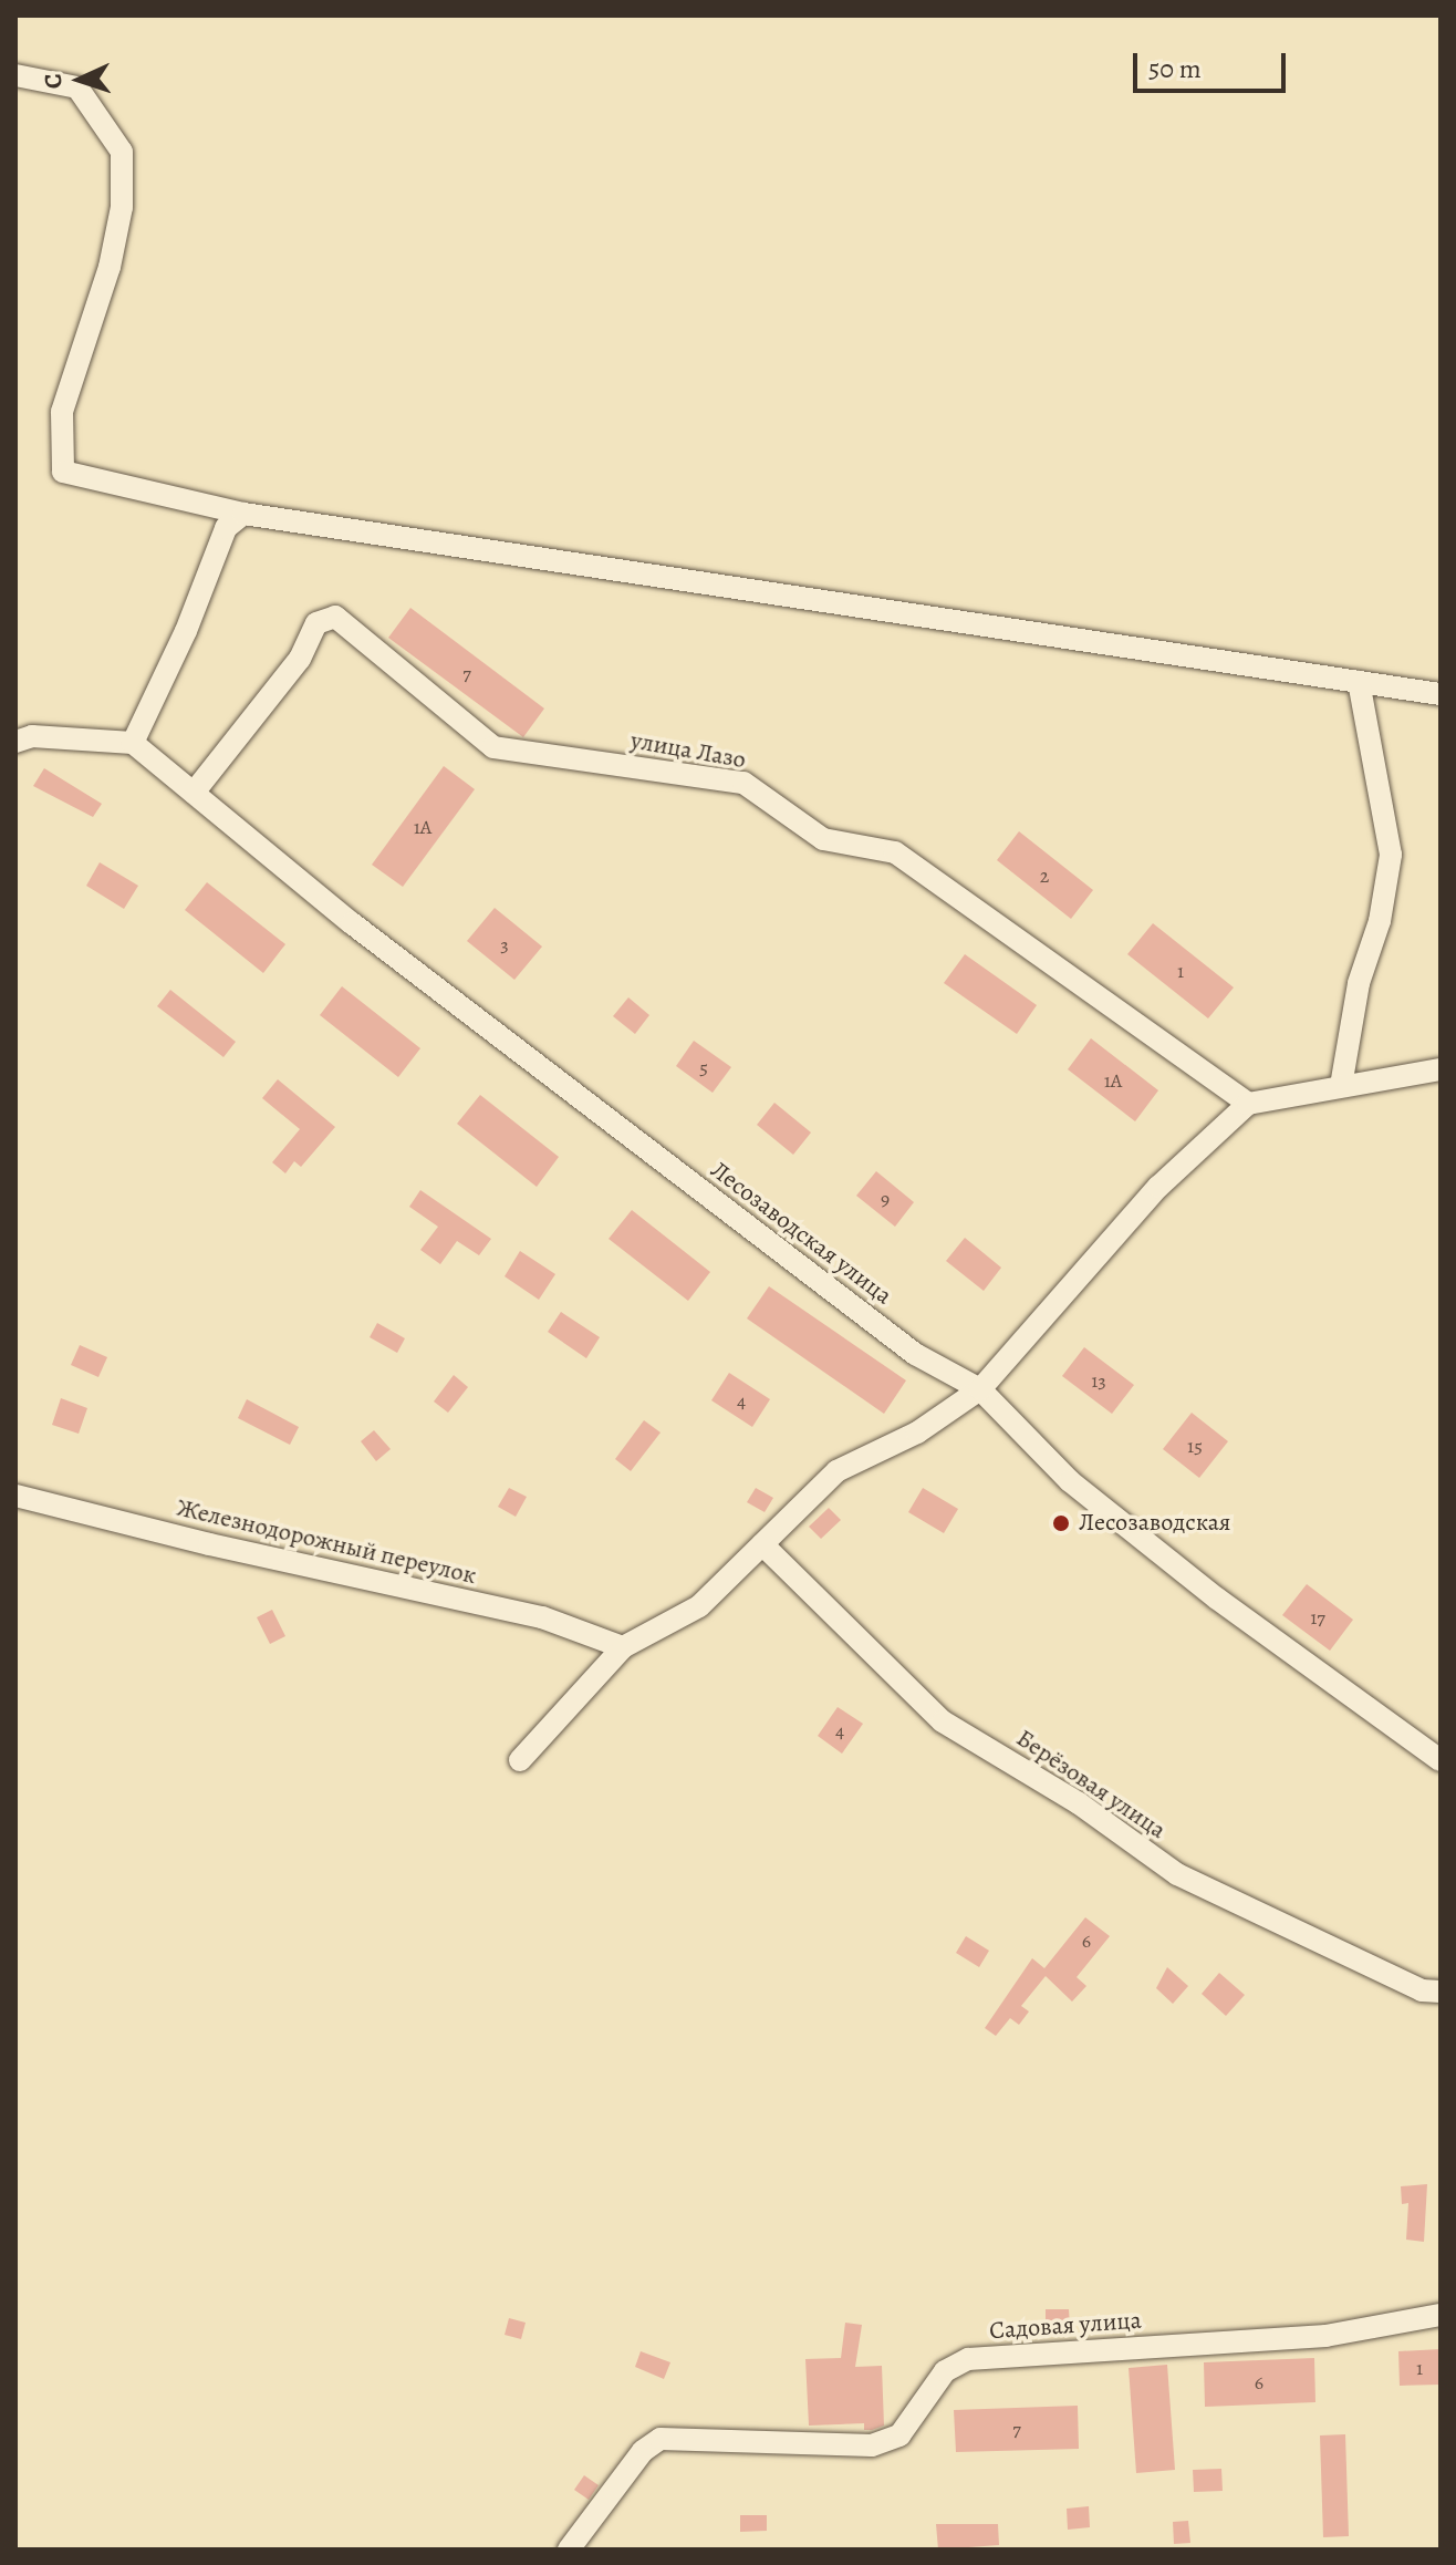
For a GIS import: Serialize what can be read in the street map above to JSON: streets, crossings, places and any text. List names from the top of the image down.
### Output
{
  "streets": {
    "street": [
      "улица Лазо",
      "Лесозаводская улица",
      "Железнодорожный переулок",
      "Берёзовая улица",
      "Садовая улица"
    ]
  },
  "crossings": [
    ["улица Лазо", "Лесозаводская улица"]
  ],
  "places": ["Лесозаводская"],
  "house_numbers": [
    "7",
    "1А",
    "2",
    "3",
    "1",
    "5",
    "1А",
    "9",
    "13",
    "4",
    "15",
    "17",
    "4",
    "6",
    "1",
    "6",
    "7"
  ],
  "scale_bar": "50 m",
  "north": "left"
}
